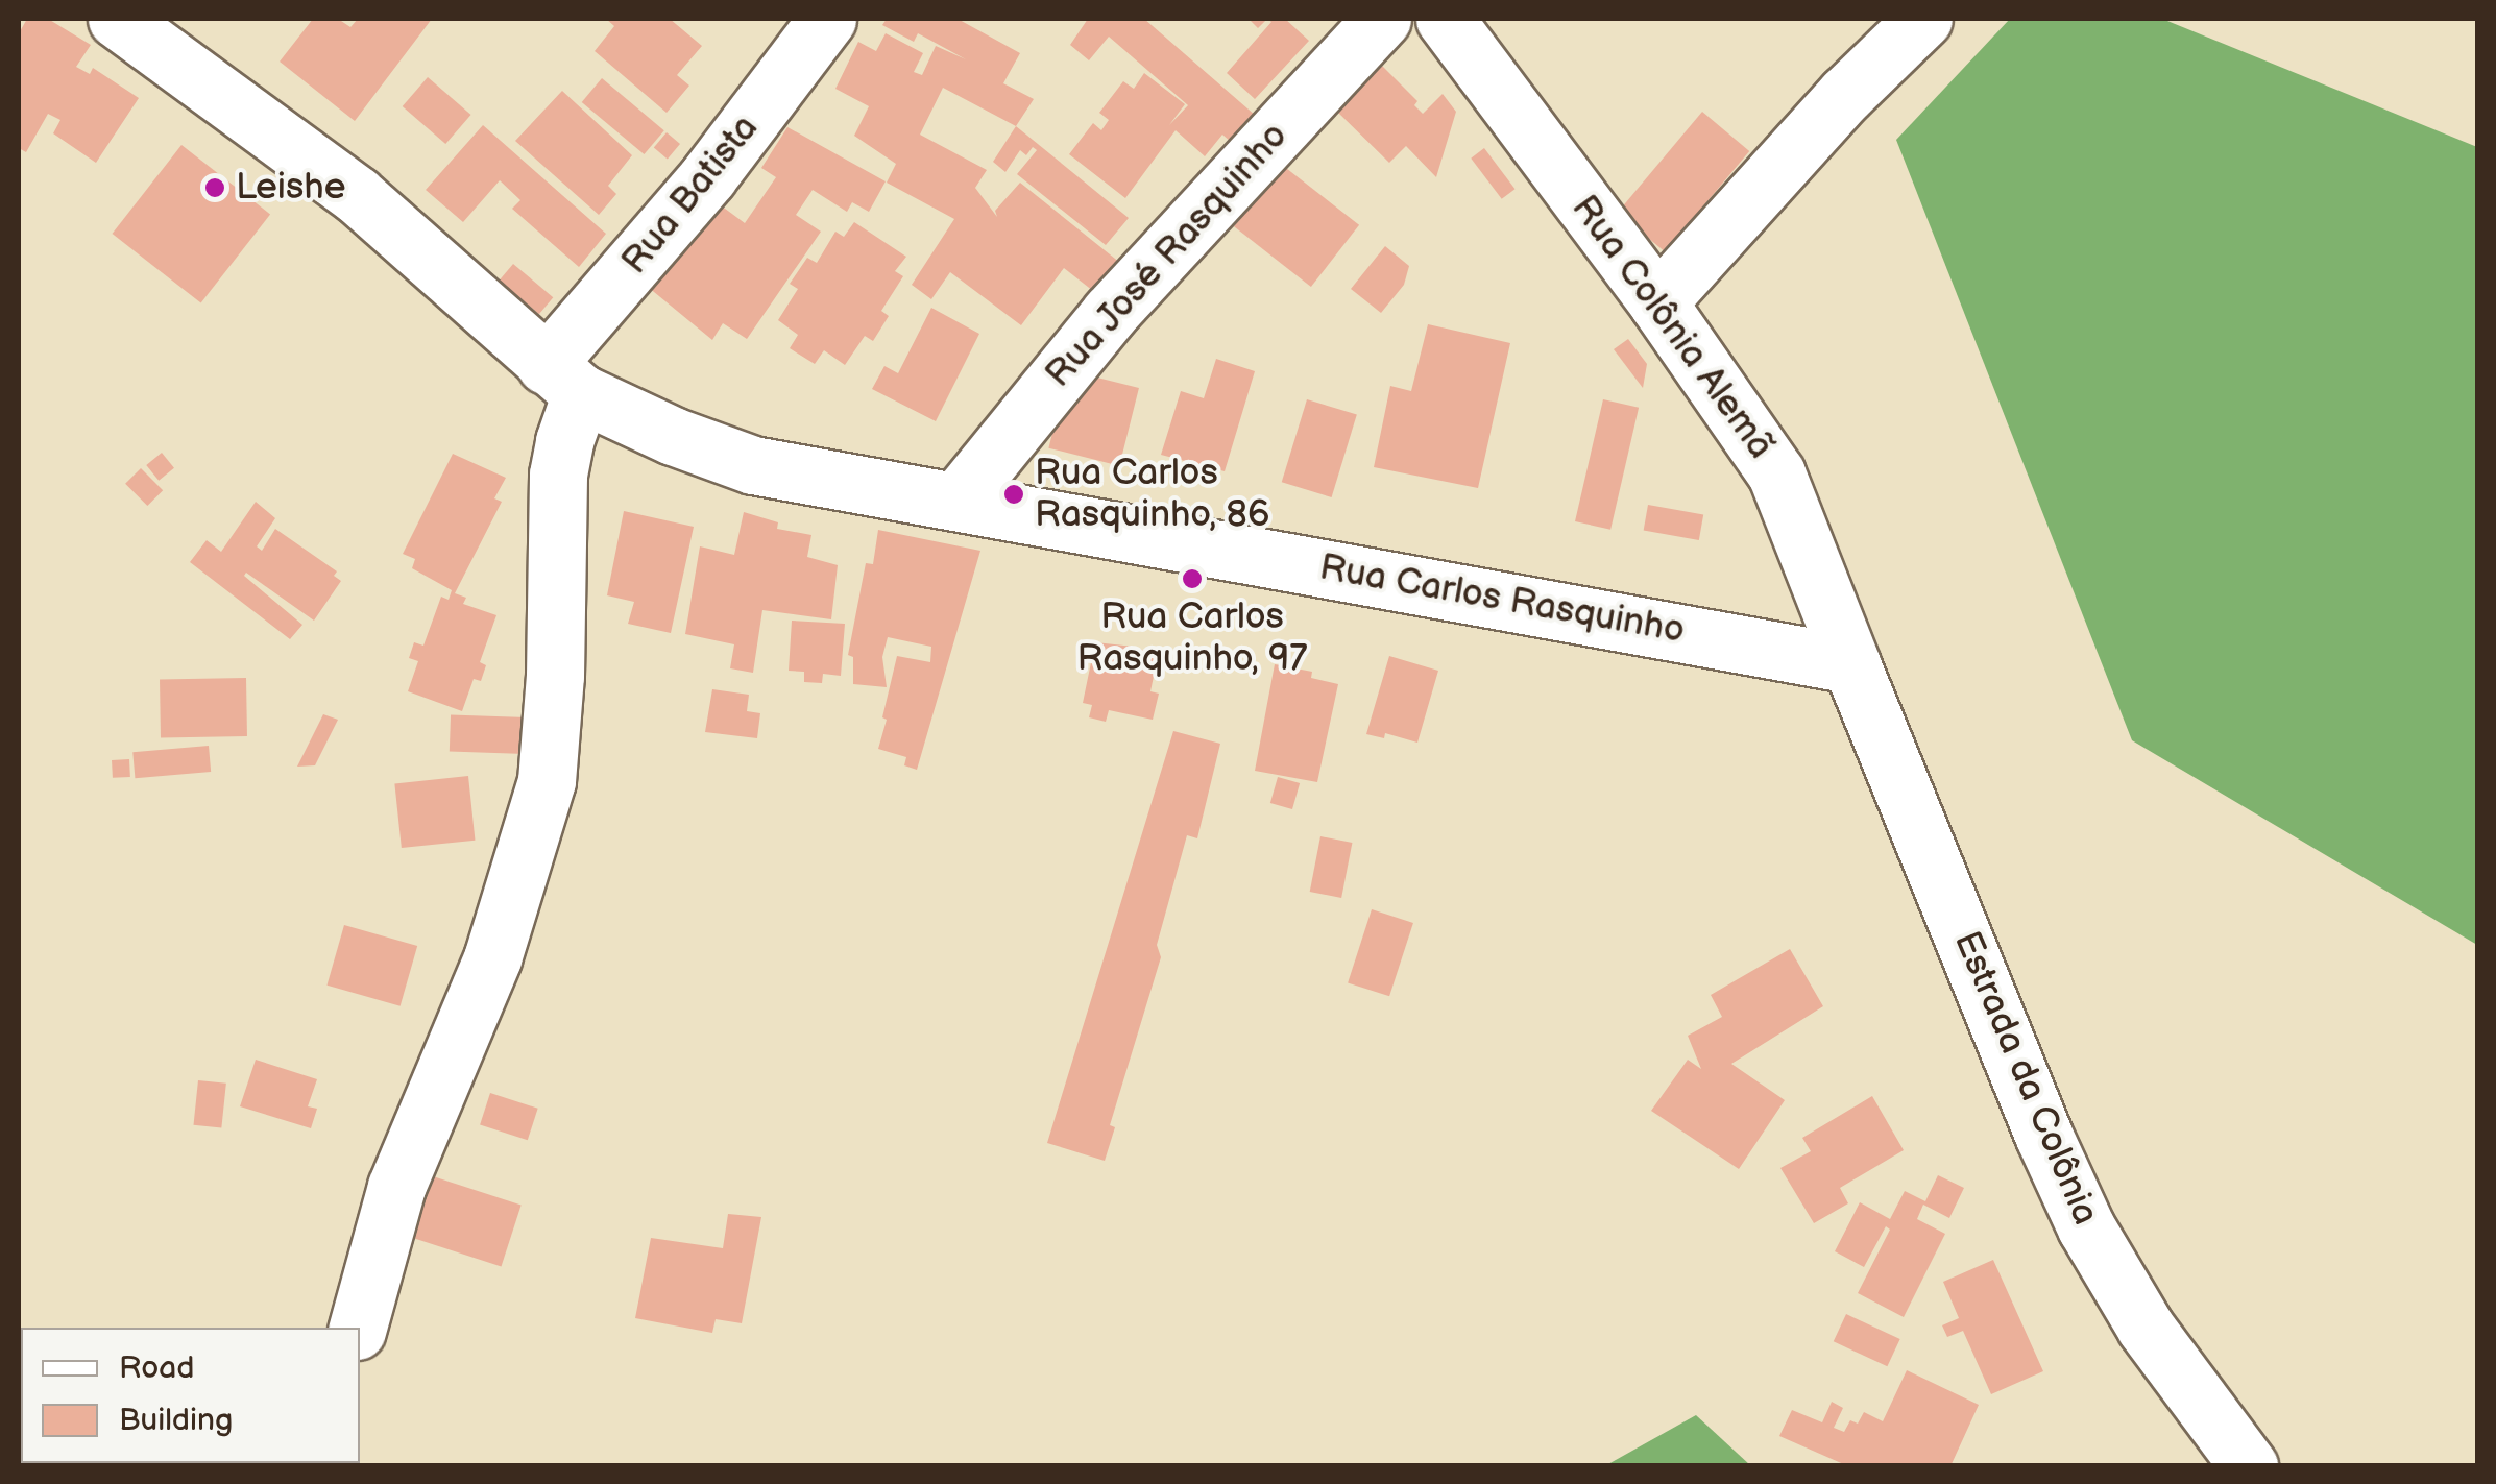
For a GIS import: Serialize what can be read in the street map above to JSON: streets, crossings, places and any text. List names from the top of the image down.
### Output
{
  "streets": {
    "street": [
      "Rua Batista",
      "Rua José Rasquinho",
      "Rua Colônia Alemã",
      "Rua Carlos Rasquinho",
      "Estrada da Colônia"
    ]
  },
  "crossings": [
    ["Rua Batista", "Rua Carlos Rasquinho"],
    ["Rua José Rasquinho", "Rua Carlos Rasquinho"],
    ["Rua Colônia Alemã", "Rua Carlos Rasquinho"],
    ["Rua Colônia Alemã", "Estrada da Colônia"],
    ["Rua Carlos Rasquinho", "Estrada da Colônia"]
  ],
  "places": ["Leishe", "Rua Carlos Rasquinho, 86", "Rua Carlos Rasquinho, 97"],
  "legend": ["Road", "Building"]
}
